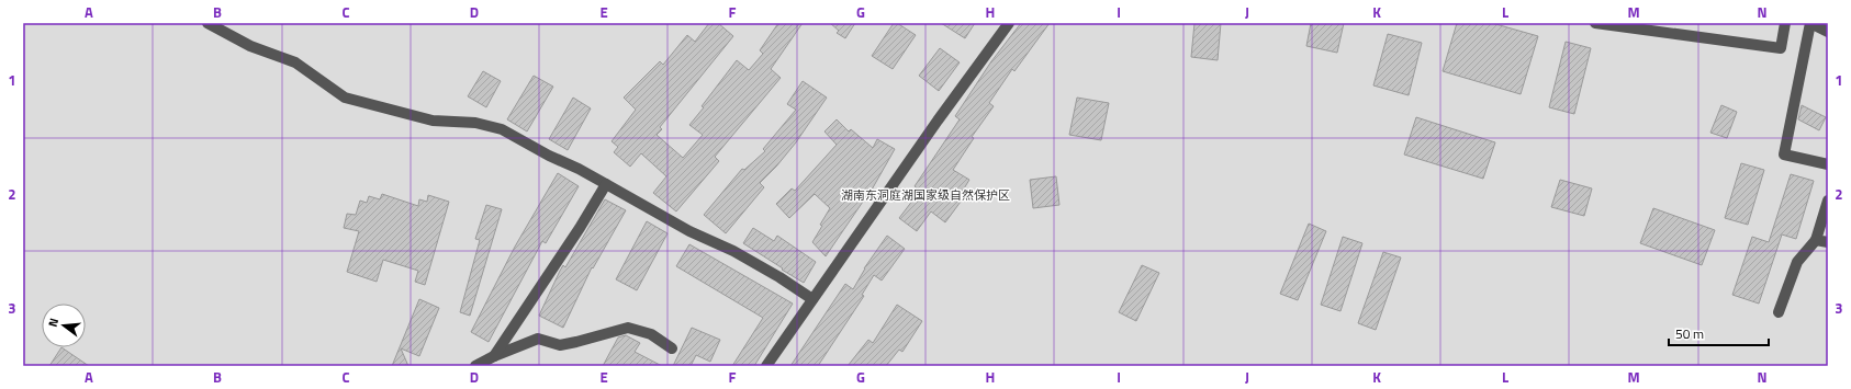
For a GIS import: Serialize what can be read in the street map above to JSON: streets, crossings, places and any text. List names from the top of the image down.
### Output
{
  "parks": ["湖南东洞庭湖国家级自然保护区"],
  "scale_bar": "50 m",
  "north": "left",
  "grid": {
    "columns": [
      "A",
      "B",
      "C",
      "D",
      "E",
      "F",
      "G",
      "H",
      "I",
      "J",
      "K",
      "L",
      "M",
      "N"
    ],
    "rows": ["1", "2", "3"]
  }
}
